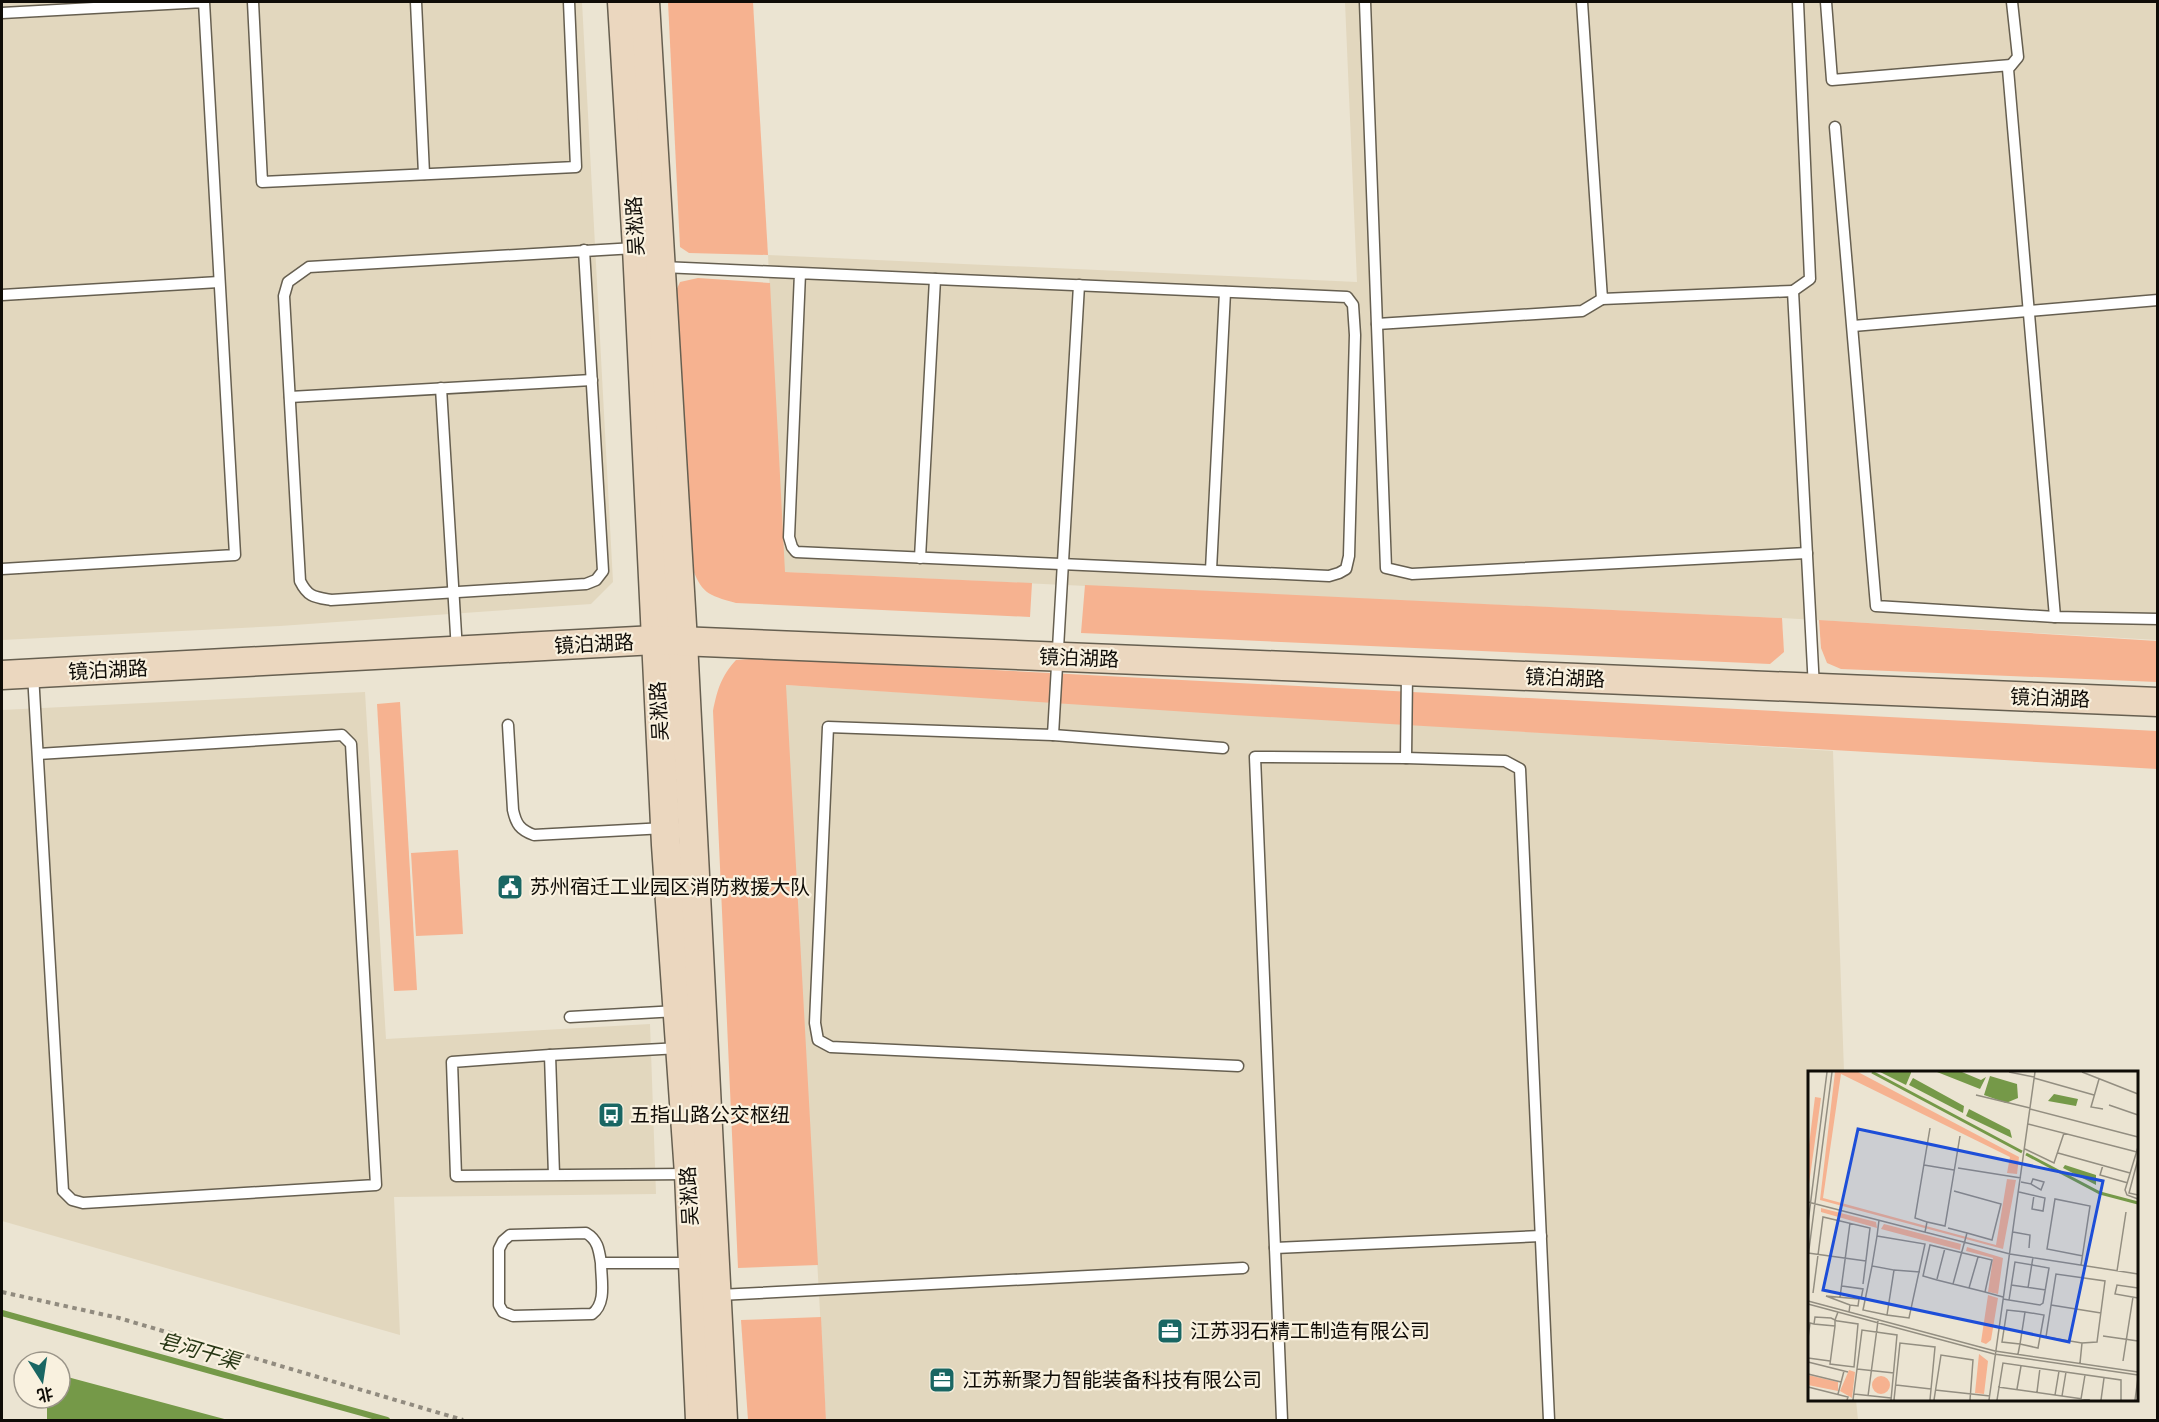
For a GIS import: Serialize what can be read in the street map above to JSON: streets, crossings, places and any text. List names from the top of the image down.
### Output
{
  "streets": {
    "main road": ["吴淞路", "镜泊湖路"]
  },
  "crossings": [
    ["吴淞路", "镜泊湖路"]
  ],
  "water": ["皂河干渠"],
  "places": {
    "public building": ["苏州宿迁工业园区消防救援大队"],
    "bus stop": ["五指山路公交枢纽"],
    "office": ["江苏羽石精工制造有限公司", "江苏新聚力智能装备科技有限公司"]
  },
  "north": "bottom"
}
